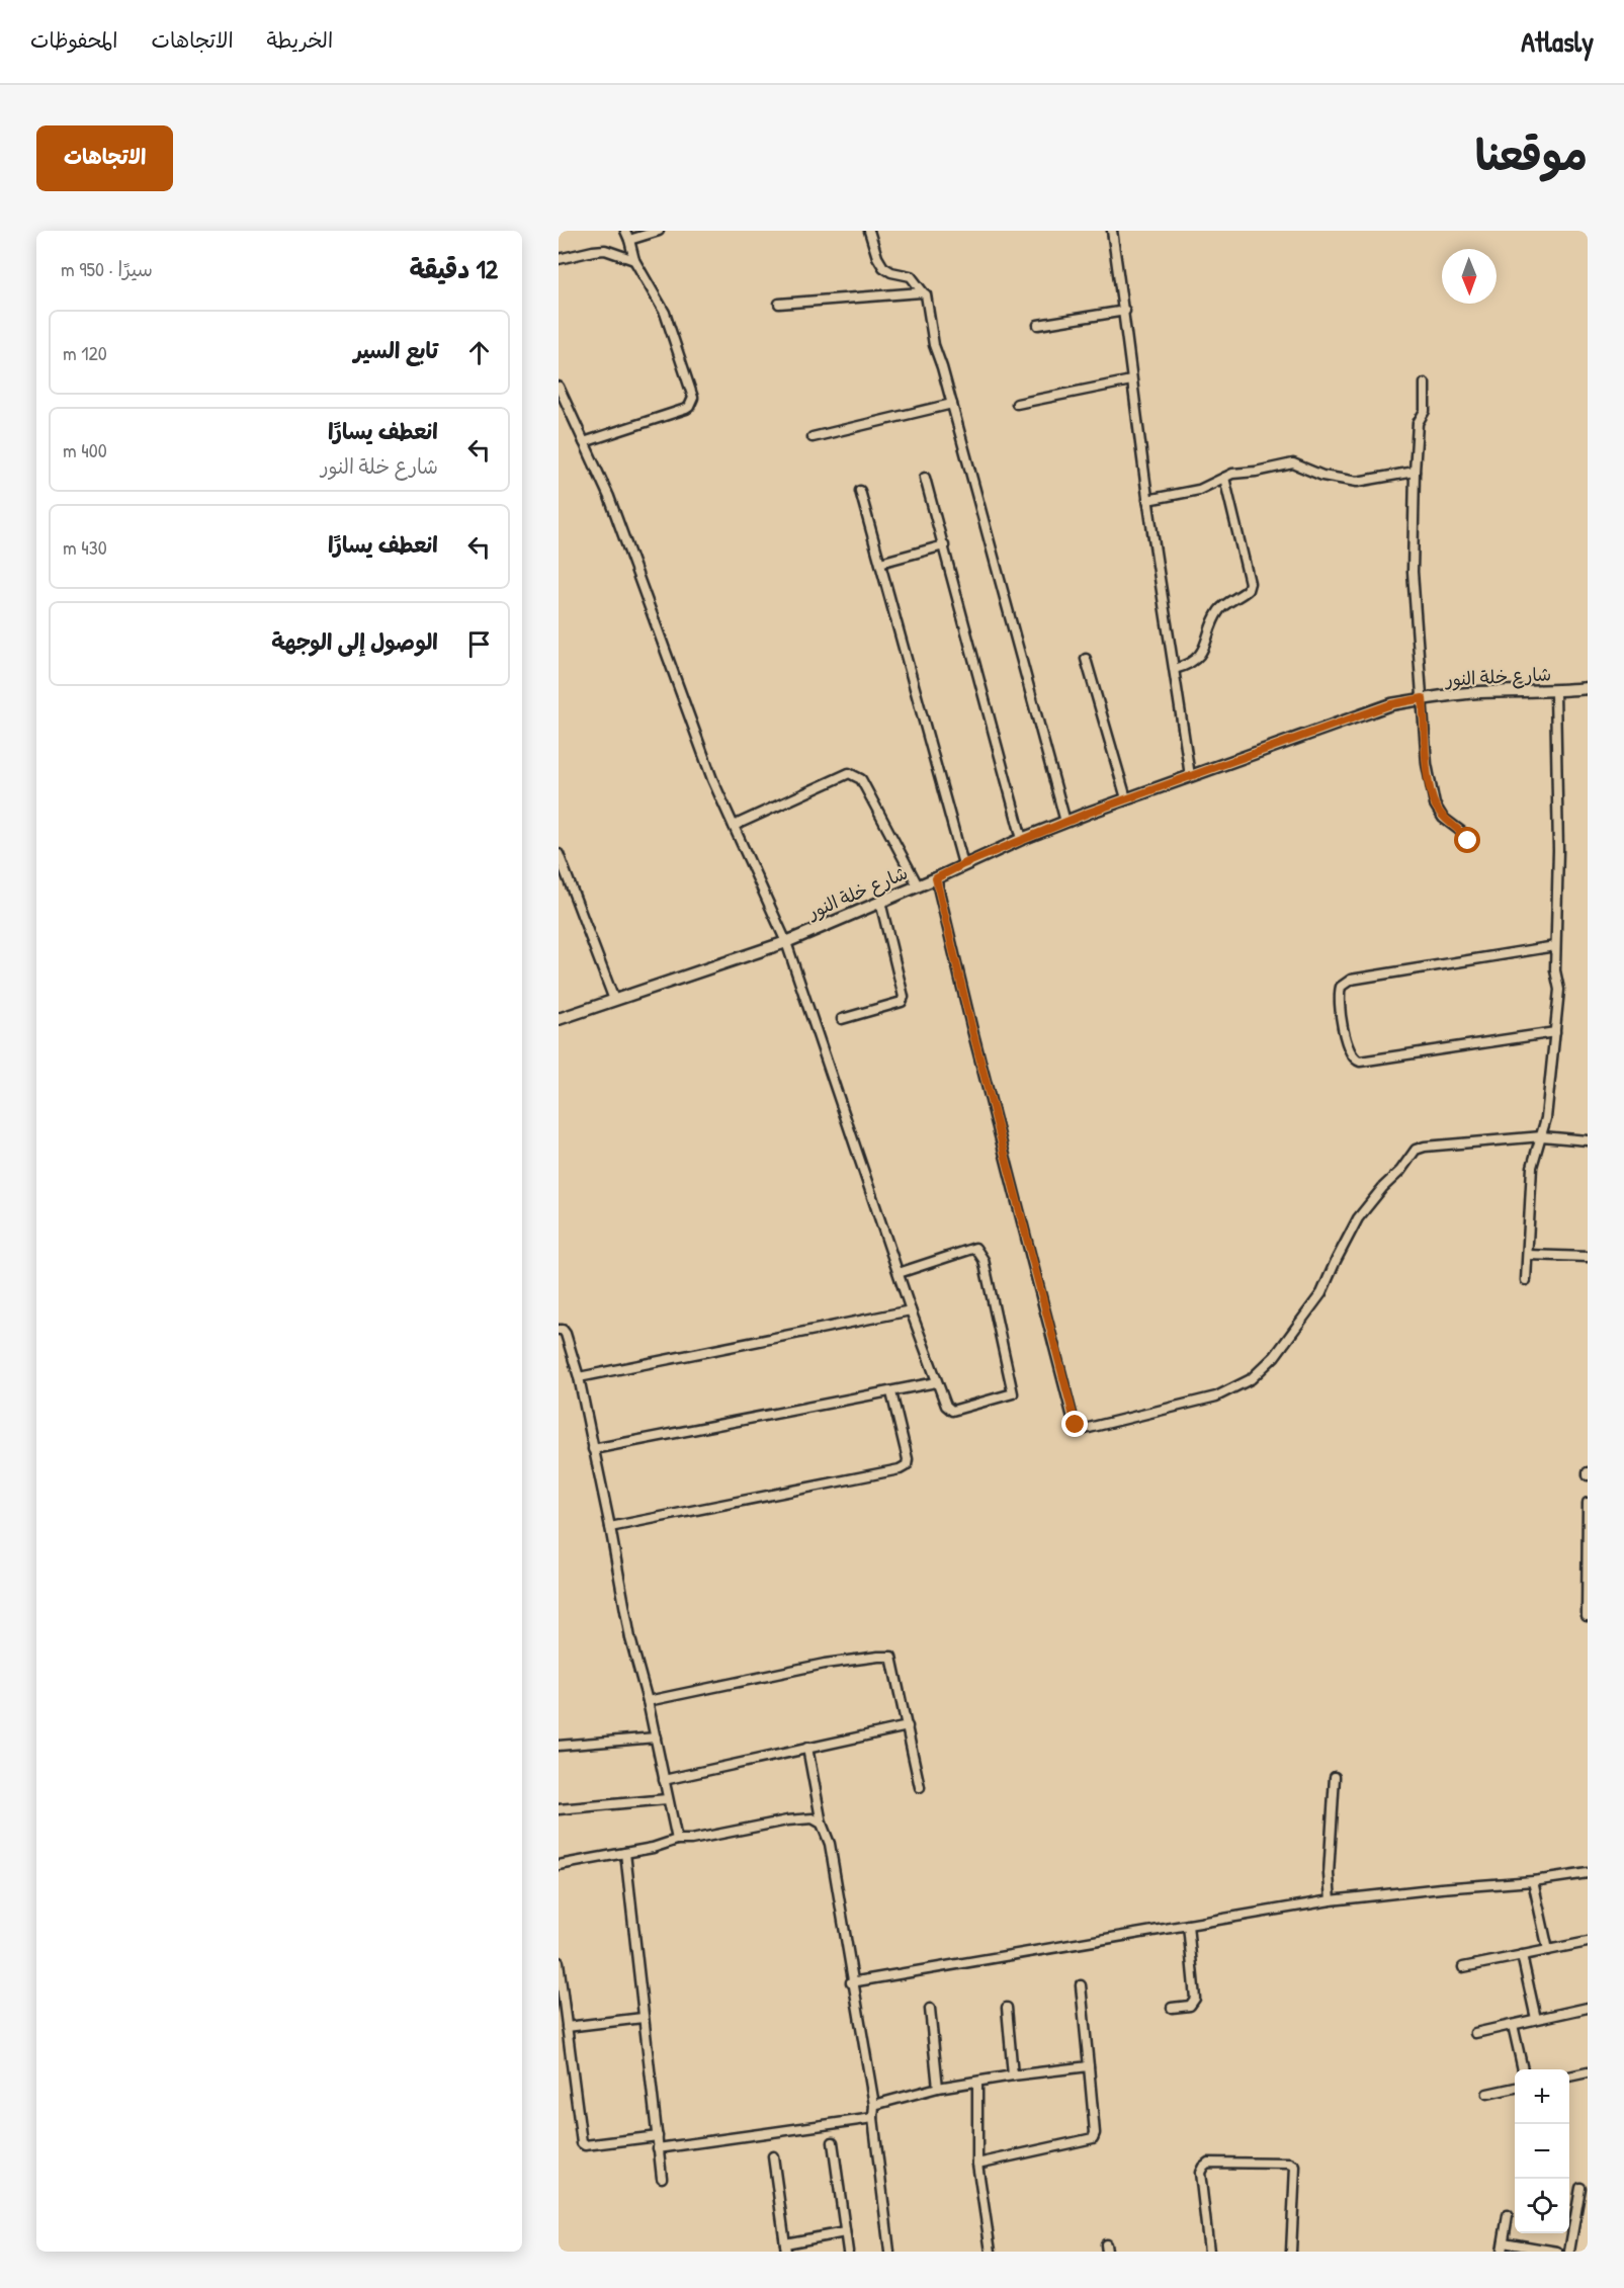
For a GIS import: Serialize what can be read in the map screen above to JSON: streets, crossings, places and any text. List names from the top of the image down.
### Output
{
  "streets": {
    "street": ["شارع خلة النور"]
  },
  "north": "bottom",
  "page": {
    "header": "Atlasly",
    "nav": ["الخريطة", "الاتجاهات", "المحفوظات"],
    "title": "موقعنا",
    "buttons": "الاتجاهات",
    "heading": ["12 دقيقة", "سيرًا · 950 m"],
    "list": [
      ["تابع السير", "120 m"],
      ["انعطف يسارًا", "شارع خلة النور", "400 m"],
      ["انعطف يسارًا", "430 m"],
      "الوصول إلى الوجهة"
    ],
    "map_buttons": ["+", "−"]
  }
}
